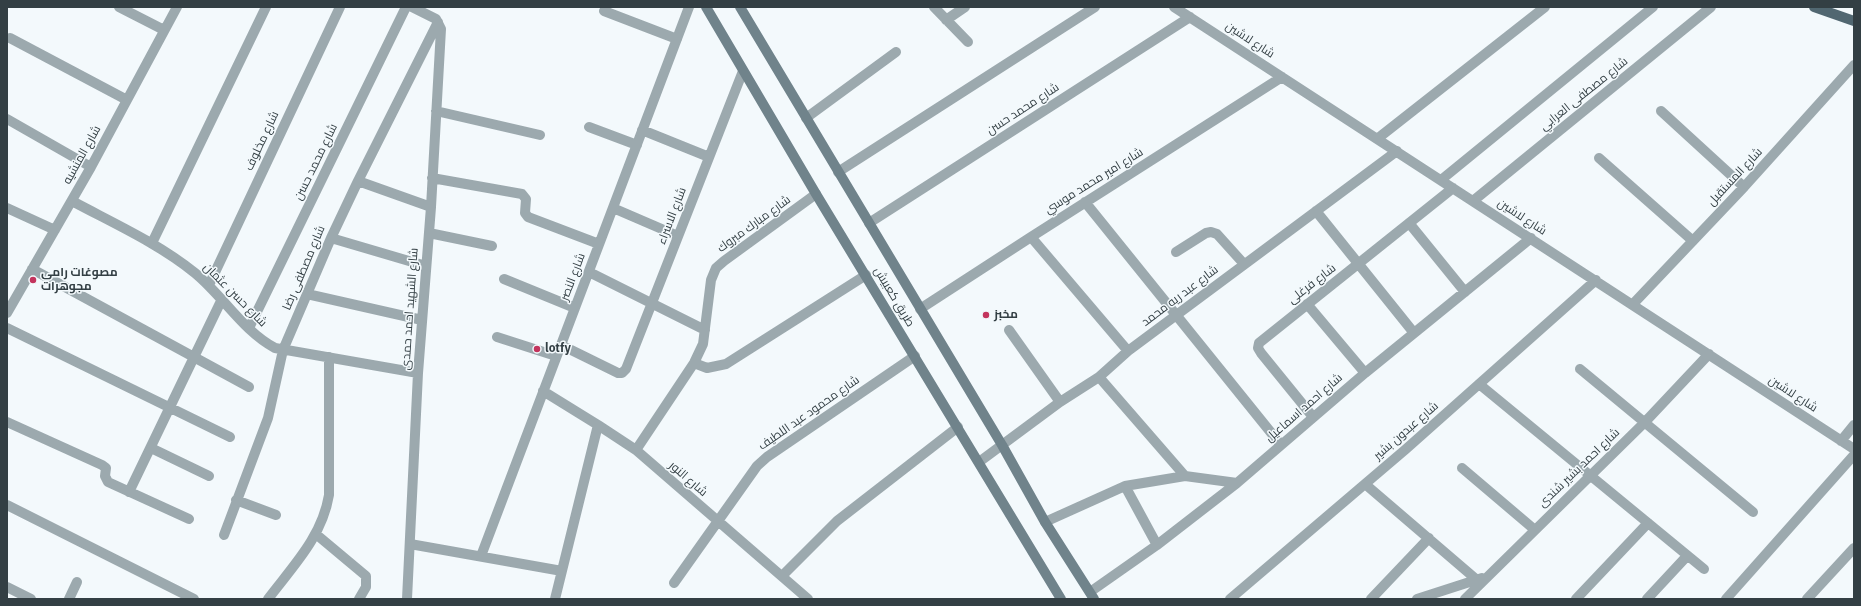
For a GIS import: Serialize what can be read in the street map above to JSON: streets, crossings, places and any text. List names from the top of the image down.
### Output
{
  "streets": {
    "street": [
      "شارع لاشين",
      "شارع مصطفى العرابي",
      "شارع محمد حسن",
      "شارع مخلوف",
      "شارع المنشيه",
      "شارع المستقبل",
      "شارع امير محمد موسي",
      "شارع الاسراء",
      "شارع مبارك مبروك",
      "شارع مصطفى رضا",
      "شارع النصر",
      "شارع فرغلى",
      "شارع حسن عثمان",
      "شارع عبد ريه محمد",
      "طريق كعبيش",
      "شارع الشهيد احمد حمدى",
      "شارع احمد اسماعيل",
      "شارع محمود عبد اللطيف",
      "شارع عبدون بشير",
      "شارع احمد بشير شندى",
      "شارع النور"
    ]
  },
  "crossings": [
    ["شارع لاشين", "شارع مصطفى العرابي"],
    ["شارع لاشين", "شارع محمد حسن"],
    ["شارع لاشين", "شارع المستقبل"],
    ["شارع لاشين", "شارع امير محمد موسي"],
    ["شارع لاشين", "شارع فرغلى"],
    ["شارع لاشين", "شارع عبد ريه محمد"],
    ["شارع لاشين", "شارع احمد اسماعيل"],
    ["شارع لاشين", "شارع عبدون بشير"],
    ["شارع لاشين", "شارع احمد بشير شندى"],
    ["شارع محمد حسن", "شارع حسن عثمان"],
    ["شارع محمد حسن", "طريق كعبيش"],
    ["شارع مخلوف", "شارع حسن عثمان"],
    ["شارع المنشيه", "شارع حسن عثمان"],
    ["شارع امير محمد موسي", "طريق كعبيش"],
    ["شارع الاسراء", "شارع النصر"],
    ["شارع الاسراء", "طريق كعبيش"],
    ["شارع مبارك مبروك", "طريق كعبيش"],
    ["شارع مبارك مبروك", "شارع النور"],
    ["شارع مصطفى رضا", "شارع حسن عثمان"],
    ["شارع مصطفى رضا", "شارع الشهيد احمد حمدى"],
    ["شارع النصر", "شارع النور"],
    ["شارع فرغلى", "شارع احمد اسماعيل"],
    ["شارع حسن عثمان", "شارع الشهيد احمد حمدى"],
    ["شارع عبد ريه محمد", "طريق كعبيش"],
    ["طريق كعبيش", "شارع احمد اسماعيل"],
    ["طريق كعبيش", "شارع محمود عبد اللطيف"],
    ["شارع محمود عبد اللطيف", "شارع النور"]
  ],
  "places": ["مصوغات رامى مجوهرات", "مخبز", "lotfy"]
}
